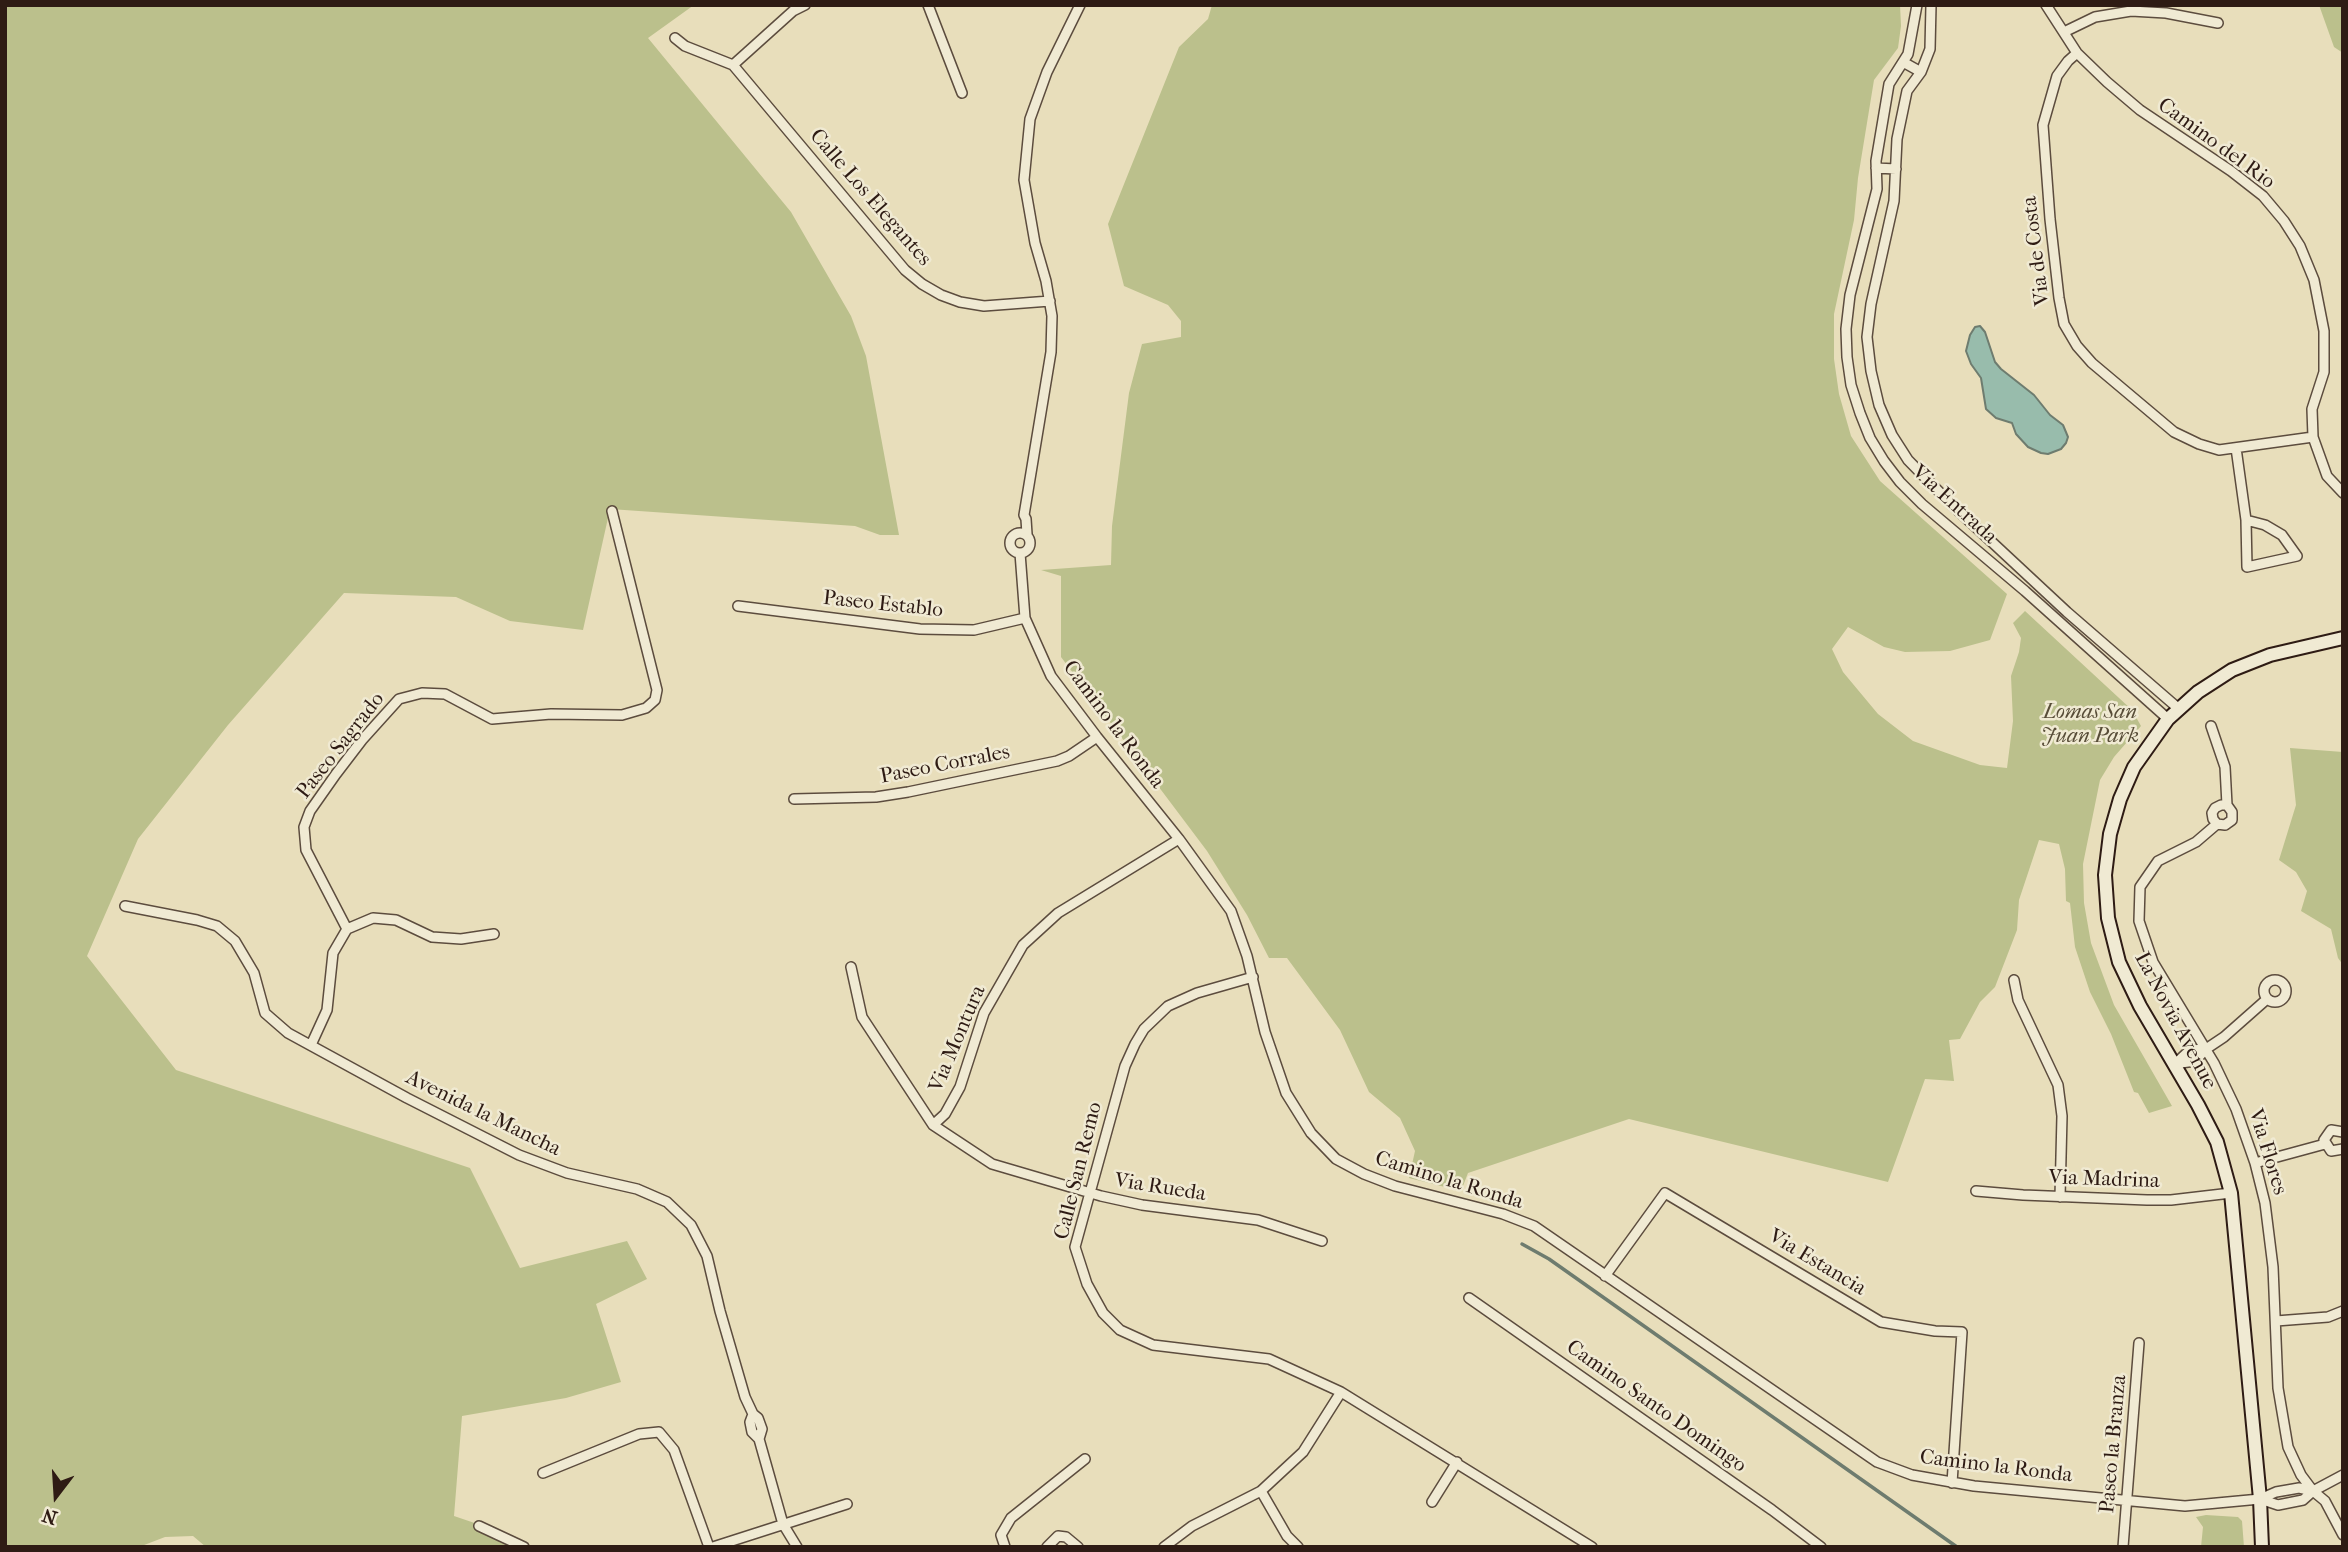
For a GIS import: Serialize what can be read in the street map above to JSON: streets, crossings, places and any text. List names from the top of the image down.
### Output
{
  "streets": {
    "main road": ["La Novia Avenue"],
    "street": [
      "Camino del Rio",
      "Calle Los Elegantes",
      "Via de Costa",
      "Via Entrada",
      "Paseo Establo",
      "Camino la Ronda",
      "Paseo Sagrado",
      "Paseo Corrales",
      "Via Montura",
      "Avenida la Mancha",
      "Via Flores",
      "Calle San Remo",
      "Via Madrina",
      "Via Rueda",
      "Via Estancia",
      "Camino Santo Domingo",
      "Paseo la Branza"
    ]
  },
  "crossings": [
    ["Camino del Rio", "Via de Costa"],
    ["Calle Los Elegantes", "Camino la Ronda"],
    ["Via Entrada", "La Novia Avenue"],
    ["Paseo Establo", "Camino la Ronda"],
    ["Camino la Ronda", "Paseo Corrales"],
    ["Camino la Ronda", "La Novia Avenue"],
    ["Camino la Ronda", "Via Montura"],
    ["Camino la Ronda", "Via Flores"],
    ["Camino la Ronda", "Calle San Remo"],
    ["Camino la Ronda", "Via Estancia"],
    ["Camino la Ronda", "Paseo la Branza"],
    ["La Novia Avenue", "Via Madrina"],
    ["Via Montura", "Via Rueda"],
    ["Calle San Remo", "Via Rueda"]
  ],
  "parks": ["Lomas San Juan Park"],
  "north": "bottom"
}
